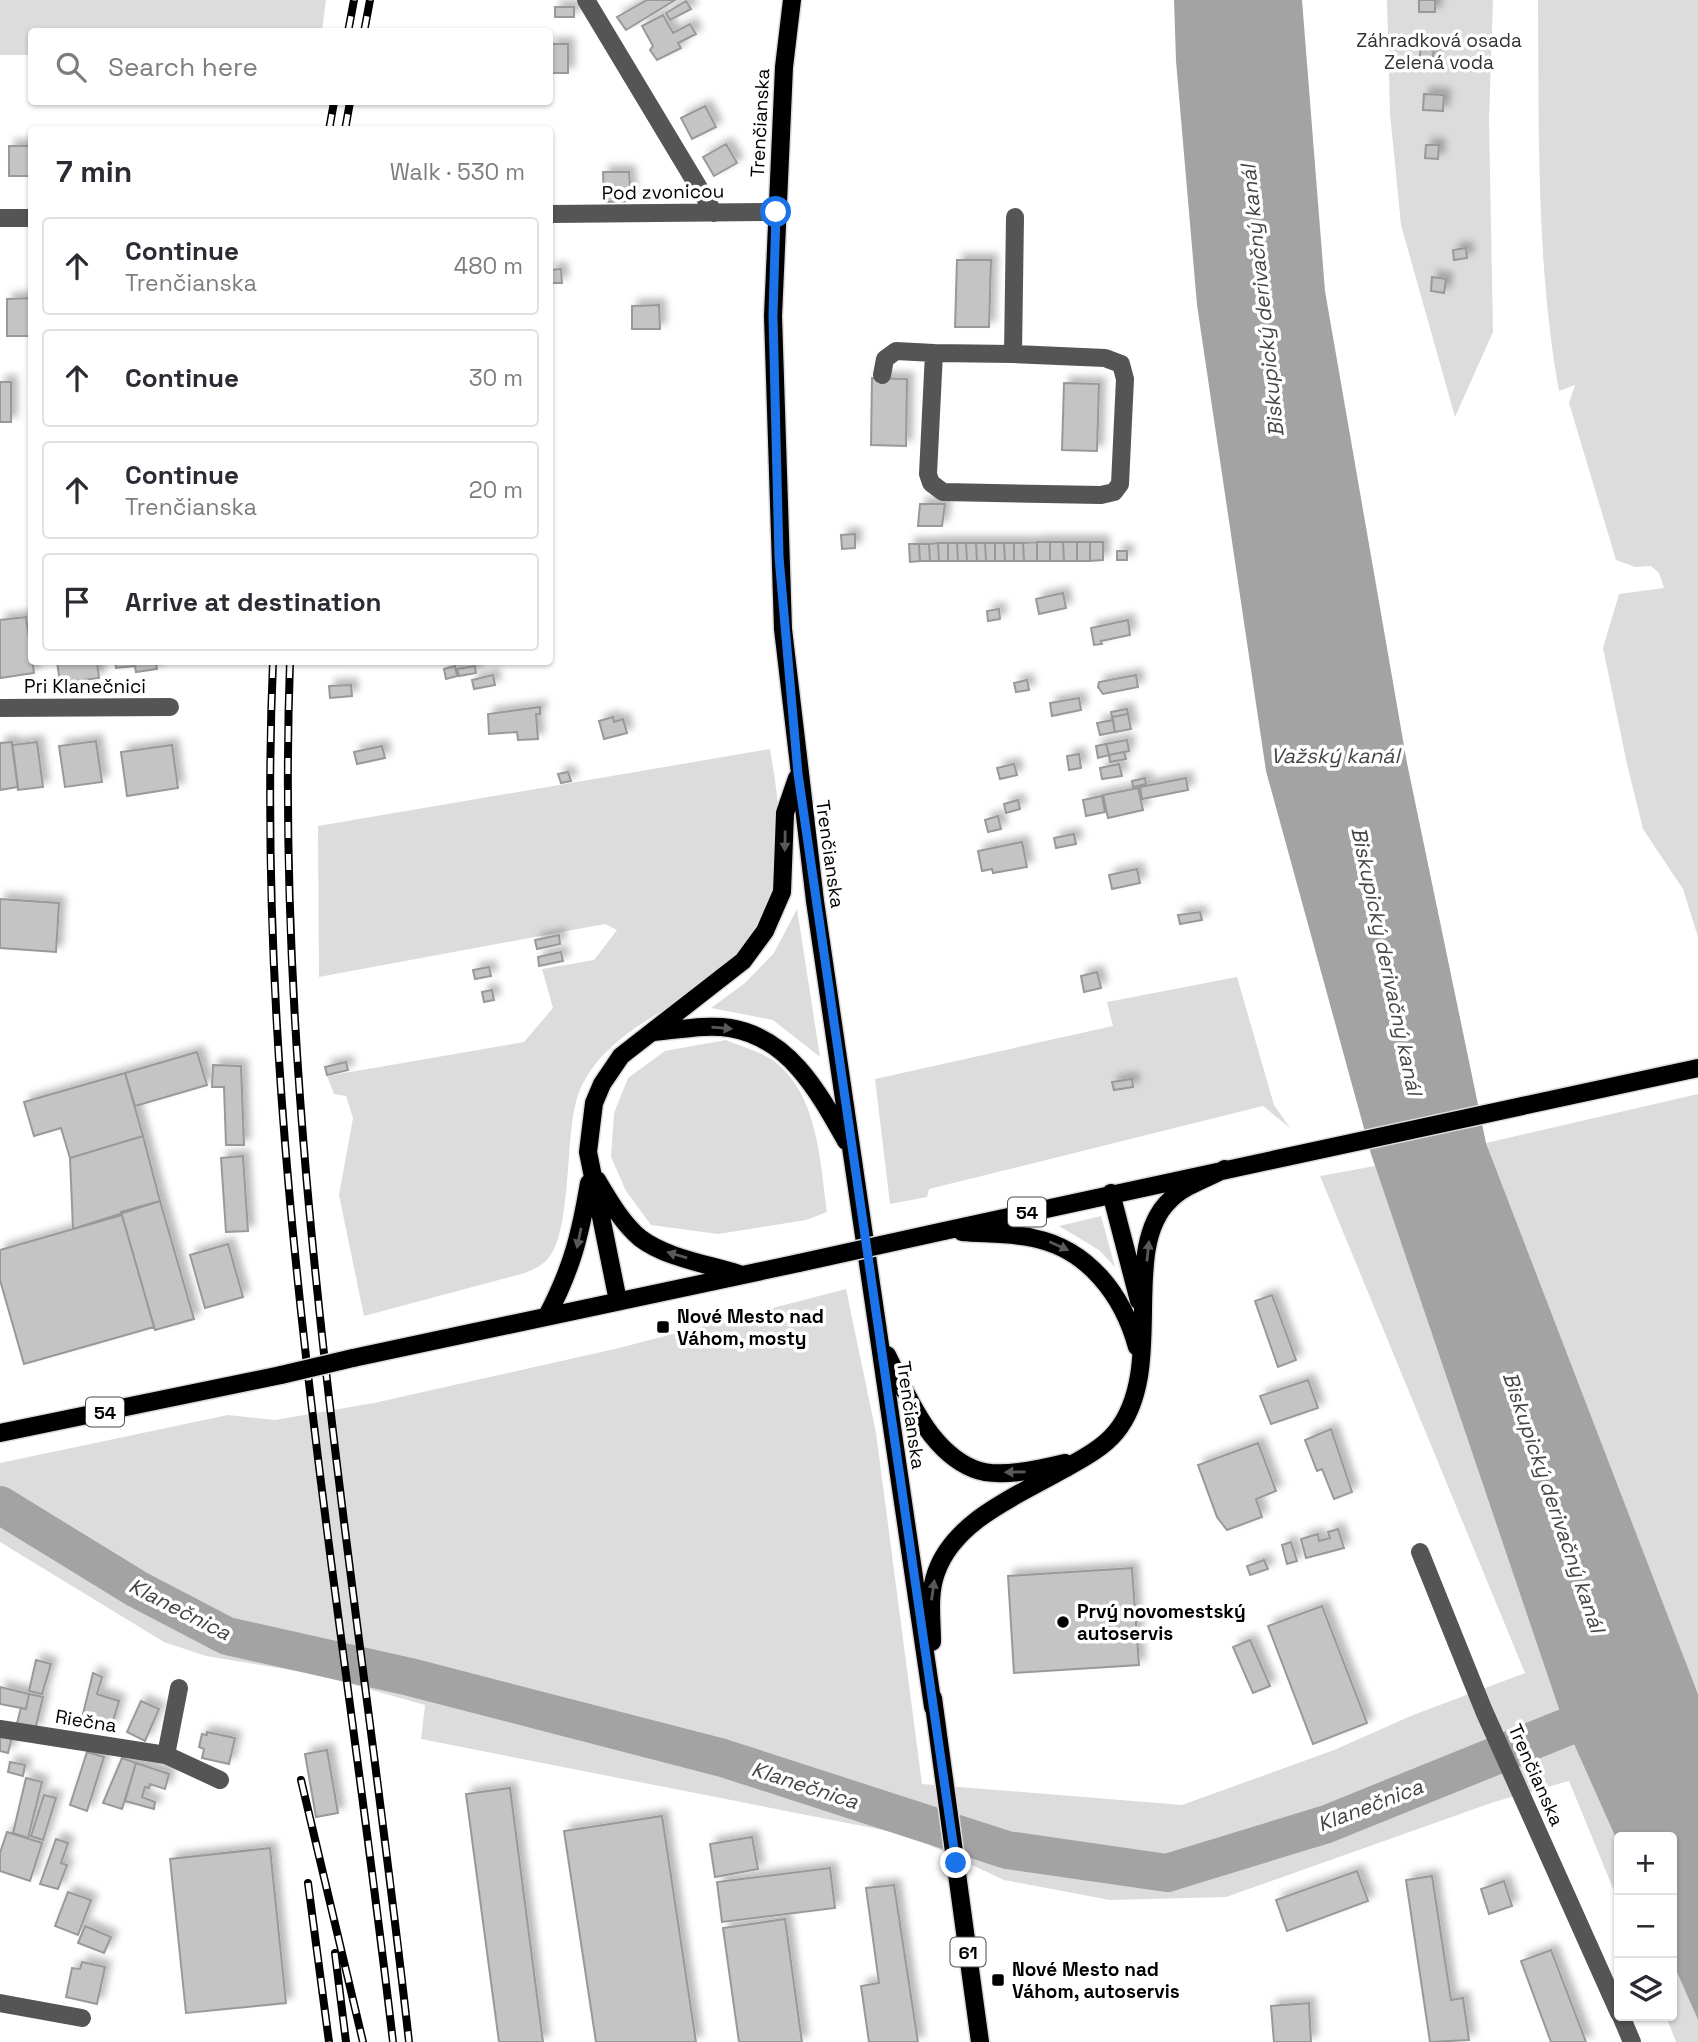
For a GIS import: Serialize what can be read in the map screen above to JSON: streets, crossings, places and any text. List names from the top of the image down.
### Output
{
  "streets": {
    "main road": ["Trenčianska", "54", "61"],
    "street": ["Pod zvonicou", "Pri Klanečnici", "Riečna"]
  },
  "crossings": [
    ["Trenčianska", "Pod zvonicou"],
    ["Trenčianska", "61"]
  ],
  "water": ["Biskupický derivačný kanál", "Važský kanál", "Klanečnica"],
  "parks": ["Záhradková osada Zelená voda"],
  "places": {
    "transit": ["Nové Mesto nad Váhom, mosty", "Nové Mesto nad Váhom, autoservis"],
    "other": ["Prvý novomestský autoservis"]
  },
  "page": {
    "search": "Search here",
    "heading": ["7 min", "Walk · 530 m"],
    "list": [
      ["Continue", "Trenčianska", "480 m"],
      ["Continue", "30 m"],
      ["Continue", "Trenčianska", "20 m"],
      "Arrive at destination"
    ],
    "map_buttons": ["+", "−"]
  }
}
